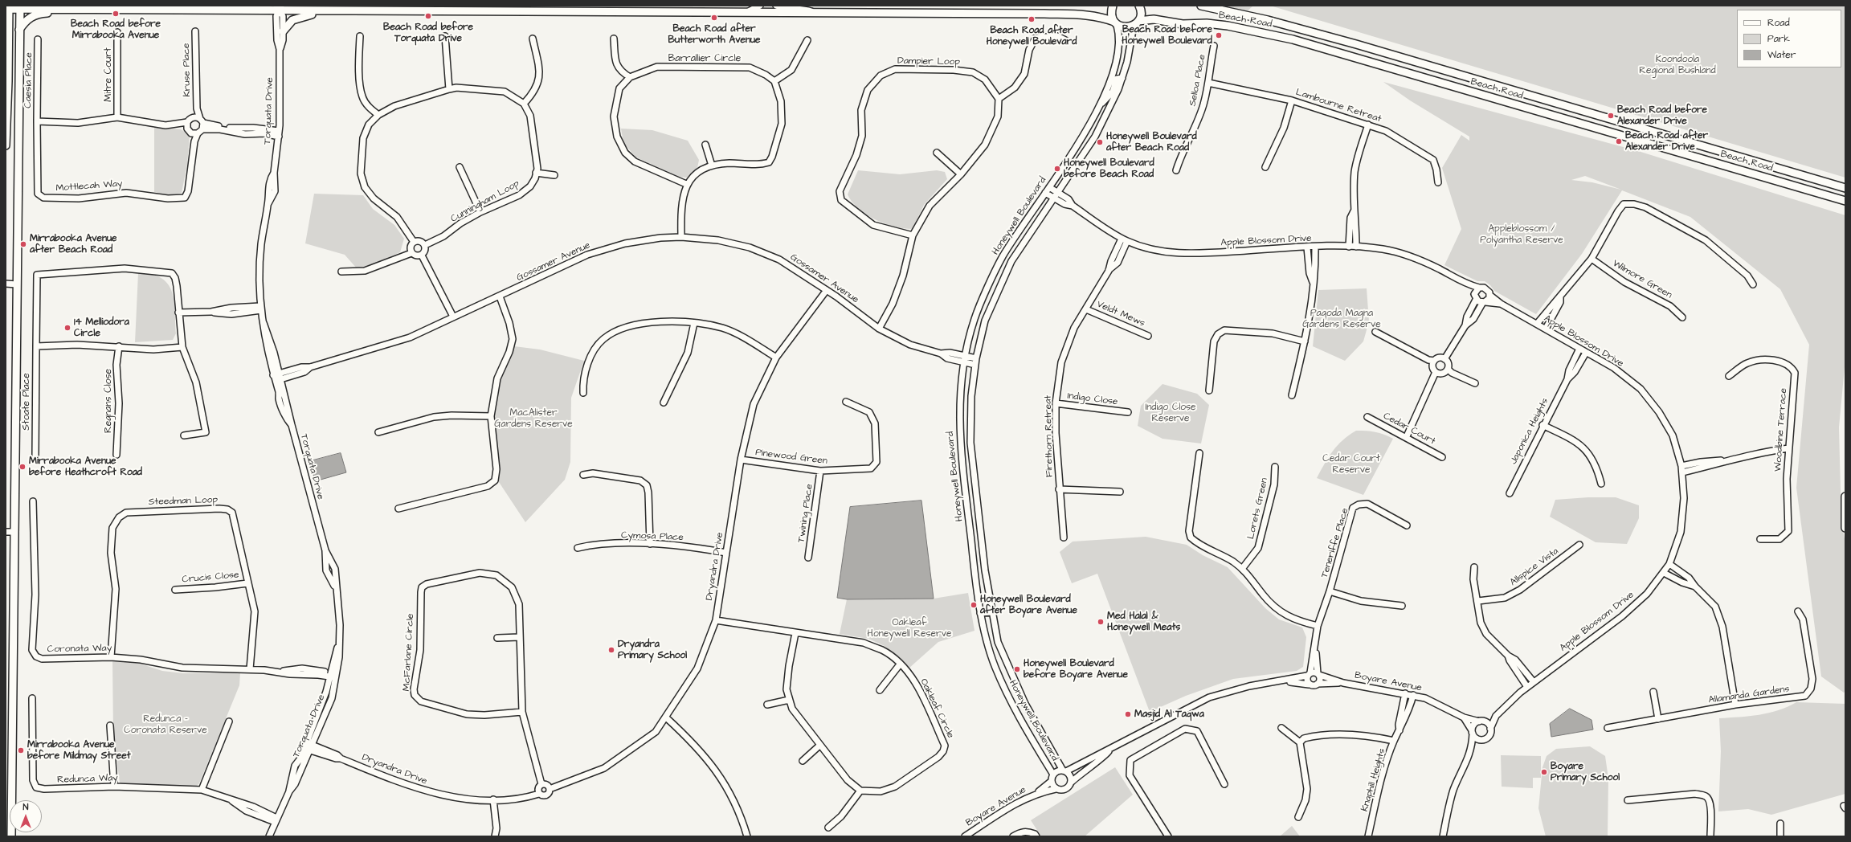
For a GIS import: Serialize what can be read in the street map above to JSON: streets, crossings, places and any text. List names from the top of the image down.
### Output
{
  "streets": {
    "main road": ["Beach Road"],
    "street": [
      "Barrallier Circle",
      "Dampier Loop",
      "Kruse Place",
      "Mitre Court",
      "Caesia Place",
      "Selloa Place",
      "Lambourne Retreat",
      "Torquata Drive",
      "Mottlecah Way",
      "Cunningham Loop",
      "Honeywell Boulevard",
      "Apple Blossom Drive",
      "Gossamer Avenue",
      "Wilmore Green",
      "Veldt Mews",
      "Indigo Close",
      "Regnans Close",
      "Stoate Place",
      "Cedar Court",
      "Woodbine Terrace",
      "Japonica Heights",
      "Firethorn Retreat",
      "Pinewood Green",
      "Steedman Loop",
      "Lorets Green",
      "Twining Place",
      "Cymosa Place",
      "Teneriffe Place",
      "Dryandra Drive",
      "Allspice Vista",
      "Crucis Close",
      "Coronata Way",
      "McFarlane Circle",
      "Boyare Avenue",
      "Allamanda Gardens",
      "Oakleaf Circle",
      "Redunca Way",
      "Knaphill Heights"
    ]
  },
  "crossings": [
    ["Beach Road", "Honeywell Boulevard"],
    ["Kruse Place", "Mottlecah Way"],
    ["Caesia Place", "Mottlecah Way"],
    ["Selloa Place", "Lambourne Retreat"],
    ["Torquata Drive", "Gossamer Avenue"],
    ["Torquata Drive", "Dryandra Drive"],
    ["Torquata Drive", "Coronata Way"],
    ["Torquata Drive", "Redunca Way"],
    ["Honeywell Boulevard", "Apple Blossom Drive"],
    ["Honeywell Boulevard", "Gossamer Avenue"],
    ["Honeywell Boulevard", "Boyare Avenue"],
    ["Apple Blossom Drive", "Japonica Heights"],
    ["Apple Blossom Drive", "Firethorn Retreat"],
    ["Apple Blossom Drive", "Boyare Avenue"],
    ["Gossamer Avenue", "Dryandra Drive"],
    ["Veldt Mews", "Firethorn Retreat"],
    ["Indigo Close", "Firethorn Retreat"],
    ["Pinewood Green", "Twining Place"],
    ["Pinewood Green", "Dryandra Drive"],
    ["Steedman Loop", "Crucis Close"],
    ["Steedman Loop", "Coronata Way"],
    ["Cymosa Place", "Dryandra Drive"],
    ["Teneriffe Place", "Boyare Avenue"],
    ["Dryandra Drive", "McFarlane Circle"],
    ["Dryandra Drive", "Oakleaf Circle"],
    ["Boyare Avenue", "Knaphill Heights"]
  ],
  "parks": [
    "Koondoola Regional Bushland",
    "Appleblossom / Polyantha Reserve",
    "Pagoda Magna Gardens Reserve",
    "Indigo Close Reserve",
    "MacAlister Gardens Reserve",
    "Cedar Court Reserve",
    "Oakleaf Honeywell Reserve",
    "Redunca - Coronata Reserve"
  ],
  "places": [
    "Beach Road before Mirrabooka Avenue",
    "Beach Road before Torquata Drive",
    "Beach Road after Butterworth Avenue",
    "Beach Road after Honeywell Boulevard",
    "Beach Road before Honeywell Boulevard",
    "Beach Road before Alexander Drive",
    "Beach Road after Alexander Drive",
    "Honeywell Boulevard after Beach Road",
    "Honeywell Boulevard before Beach Road",
    "Mirrabooka Avenue after Beach Road",
    "14 Melliodora Circle",
    "Mirrabooka Avenue before Heathcroft Road",
    "Honeywell Boulevard after Boyare Avenue",
    "Med Halal & Honeywell Meats",
    "Dryandra Primary School",
    "Honeywell Boulevard before Boyare Avenue",
    "Masjid Al Taqwa",
    "Mirrabooka Avenue before Mildmay Street",
    "Boyare Primary School"
  ],
  "legend": ["Road", "Park", "Water"],
  "north": "top"
}
